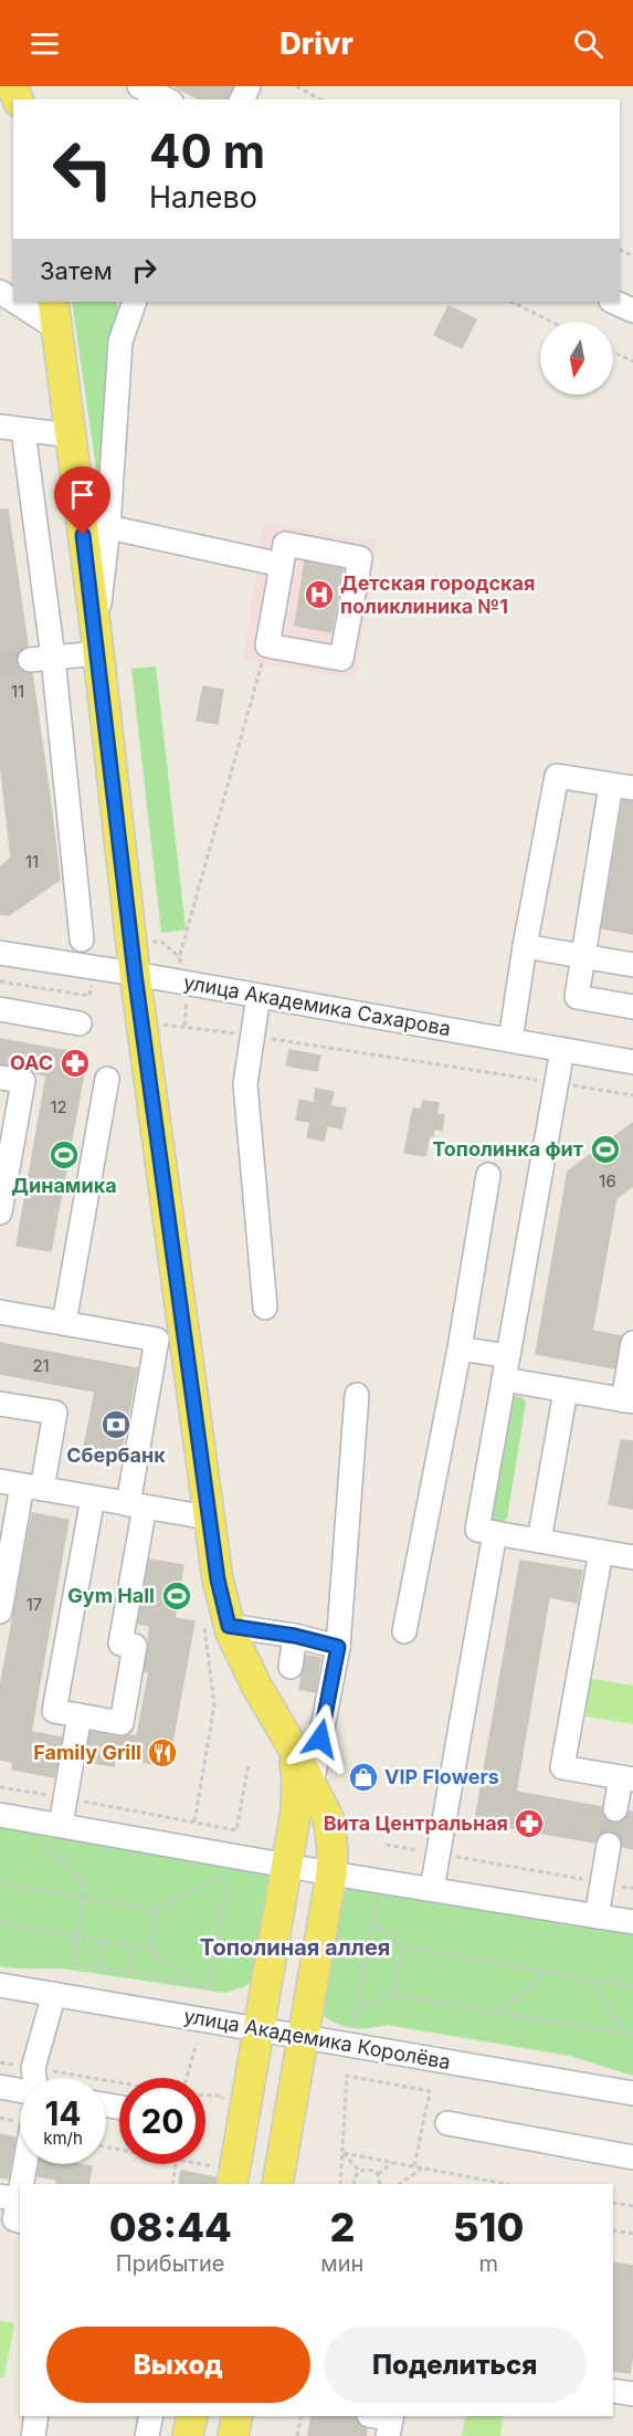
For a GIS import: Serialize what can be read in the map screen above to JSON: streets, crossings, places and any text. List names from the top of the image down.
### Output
{
  "streets": {
    "street": ["улица Академика Сахарова", "улица Академика Королёва"]
  },
  "districts": ["Тополиная аллея"],
  "places": {
    "hospital": ["Детская городская поликлиника №1"],
    "pharmacy": ["ОАС", "Вита Центральная"],
    "sports": ["Тополинка фит", "Динамика", "Gym Hall"],
    "bank": ["Сбербанк"],
    "restaurant": ["Family Grill"],
    "shop": ["VIP Flowers"]
  },
  "house_numbers": [
    "11",
    "11",
    "12",
    "16",
    "21",
    "17"
  ],
  "north": "bottom",
  "page": {
    "header": "Drivr",
    "turn": ["40 m", "Налево"],
    "then": "Затем",
    "speed": "14 km/h",
    "limit": "20",
    "eta": [
      "08:44",
      "Прибытие",
      "2",
      "мин",
      "510",
      "m"
    ],
    "buttons": ["Выход", "Поделиться"]
  }
}
